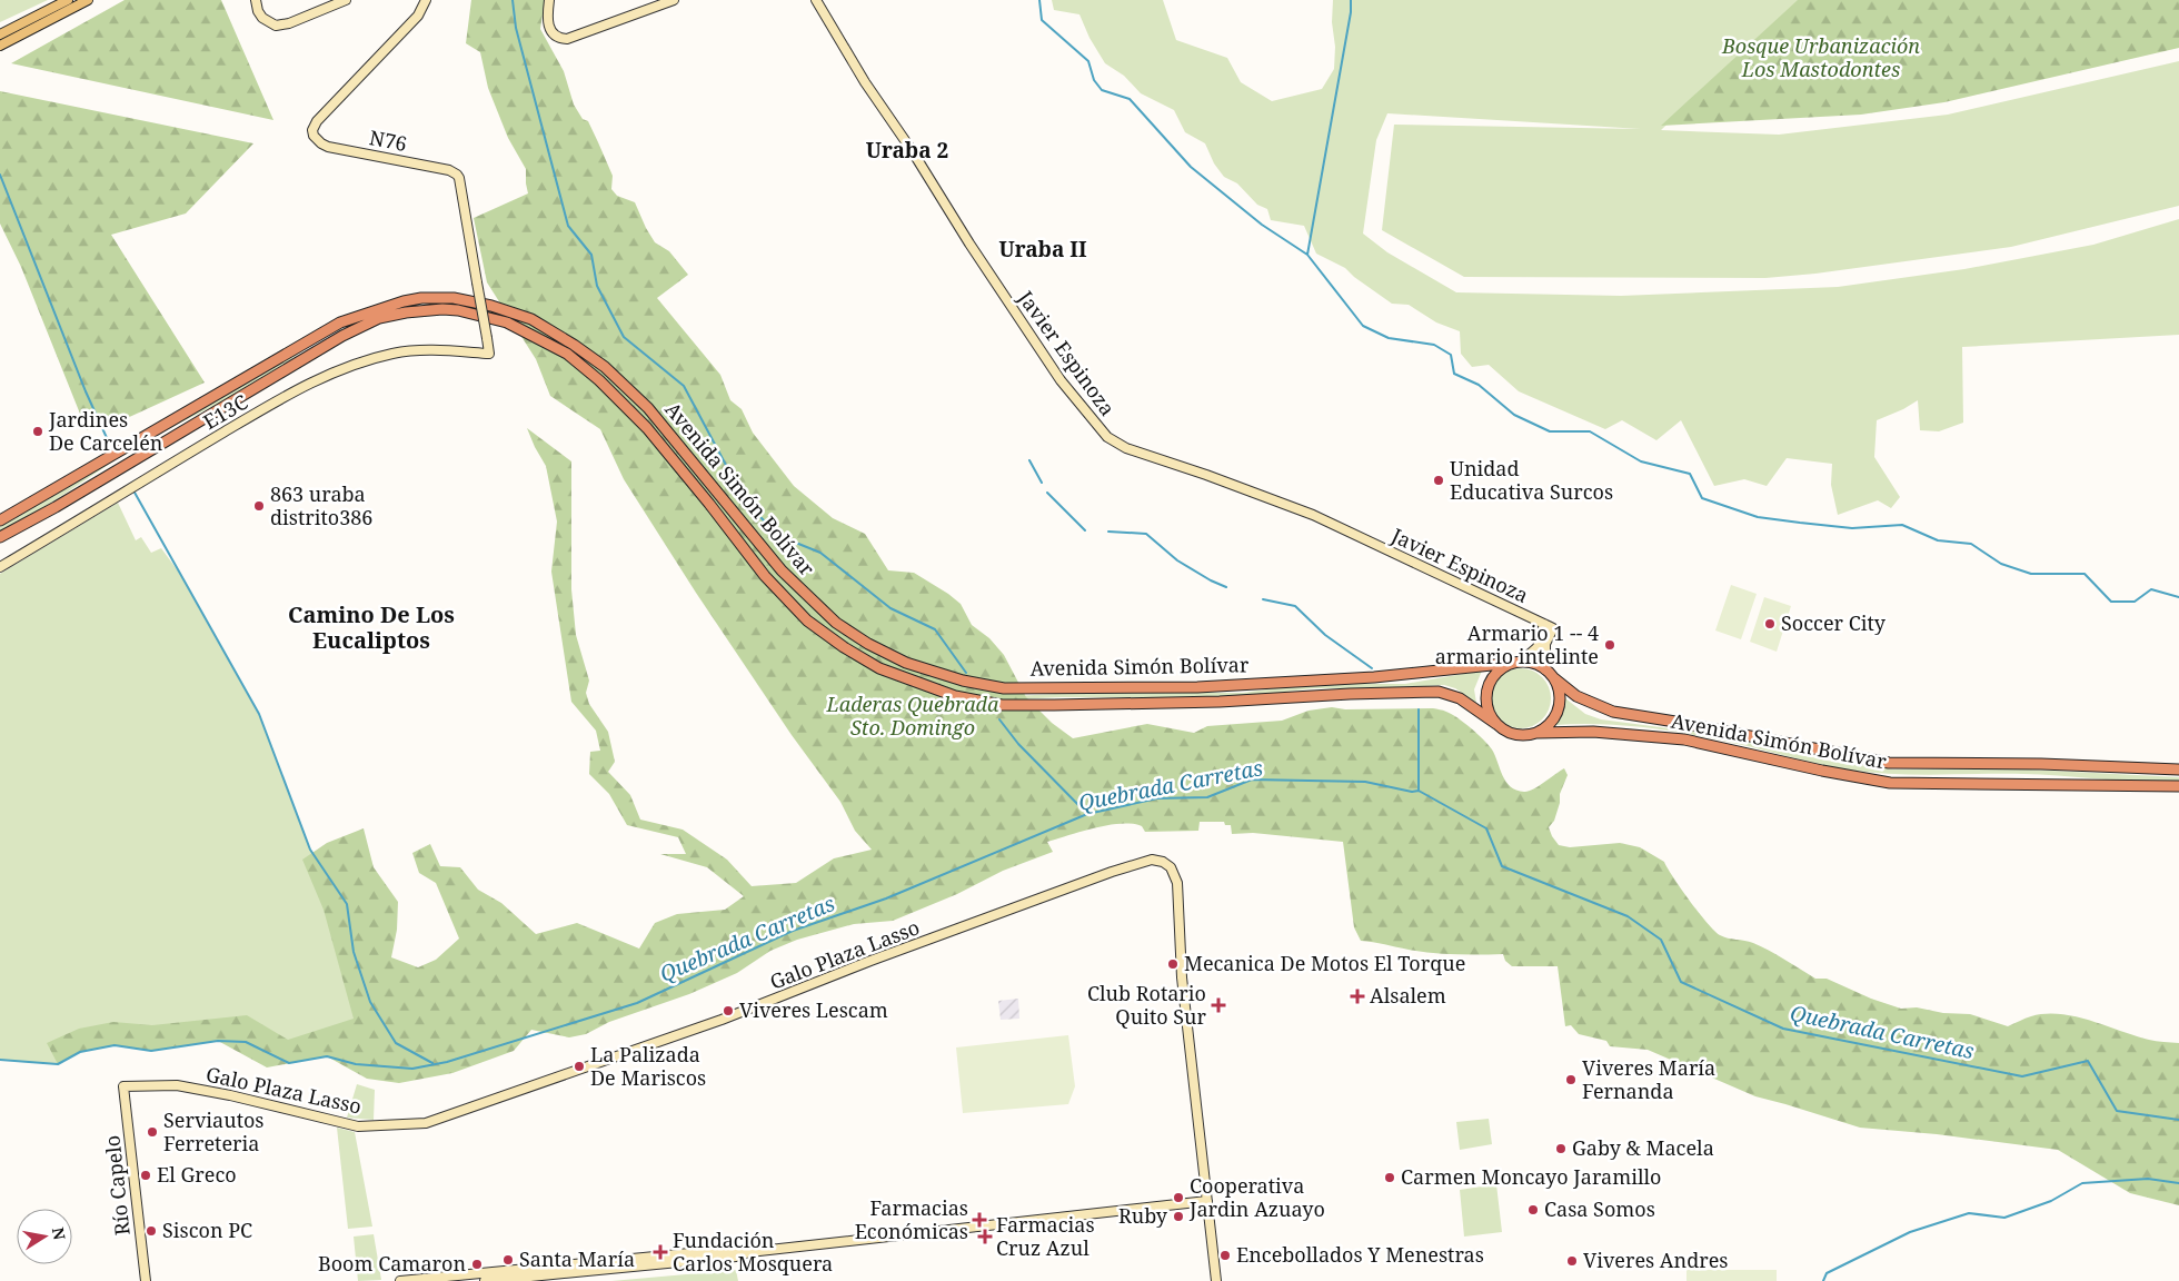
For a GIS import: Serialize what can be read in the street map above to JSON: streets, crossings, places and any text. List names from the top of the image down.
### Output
{
  "streets": {
    "highway": ["Avenida Simón Bolívar"],
    "street": [
      "N76",
      "Javier Espinoza",
      "E13C",
      "Galo Plaza Lasso",
      "Río Capelo"
    ]
  },
  "crossings": [
    ["N76", "E13C"],
    ["Javier Espinoza", "Avenida Simón Bolívar"],
    ["Galo Plaza Lasso", "Río Capelo"]
  ],
  "districts": ["Uraba 2", "Uraba II", "Camino De Los Eucaliptos"],
  "water": ["Quebrada Carretas"],
  "parks": ["Bosque Urbanización Los Mastodontes", "Laderas Quebrada Sto. Domingo"],
  "places": {
    "other": [
      "Jardines De Carcelén",
      "Unidad Educativa Surcos",
      "863 uraba distrito386",
      "Soccer City",
      "Armario 1 -- 4 armario intelinte",
      "Mecanica De Motos El Torque",
      "Viveres Lescam",
      "La Palizada De Mariscos",
      "Viveres María Fernanda",
      "Serviautos Ferreteria",
      "Gaby & Macela",
      "El Greco",
      "Carmen Moncayo Jaramillo",
      "Cooperativa Jardin Azuayo",
      "Casa Somos",
      "Ruby",
      "Siscon PC",
      "Encebollados Y Menestras",
      "Santa María",
      "Viveres Andres",
      "Boom Camaron"
    ],
    "health": [
      "Alsalem",
      "Club Rotario Quito Sur",
      "Farmacias Económicas",
      "Farmacias Cruz Azul",
      "Fundación Carlos Mosquera"
    ]
  },
  "north": "right"
}
